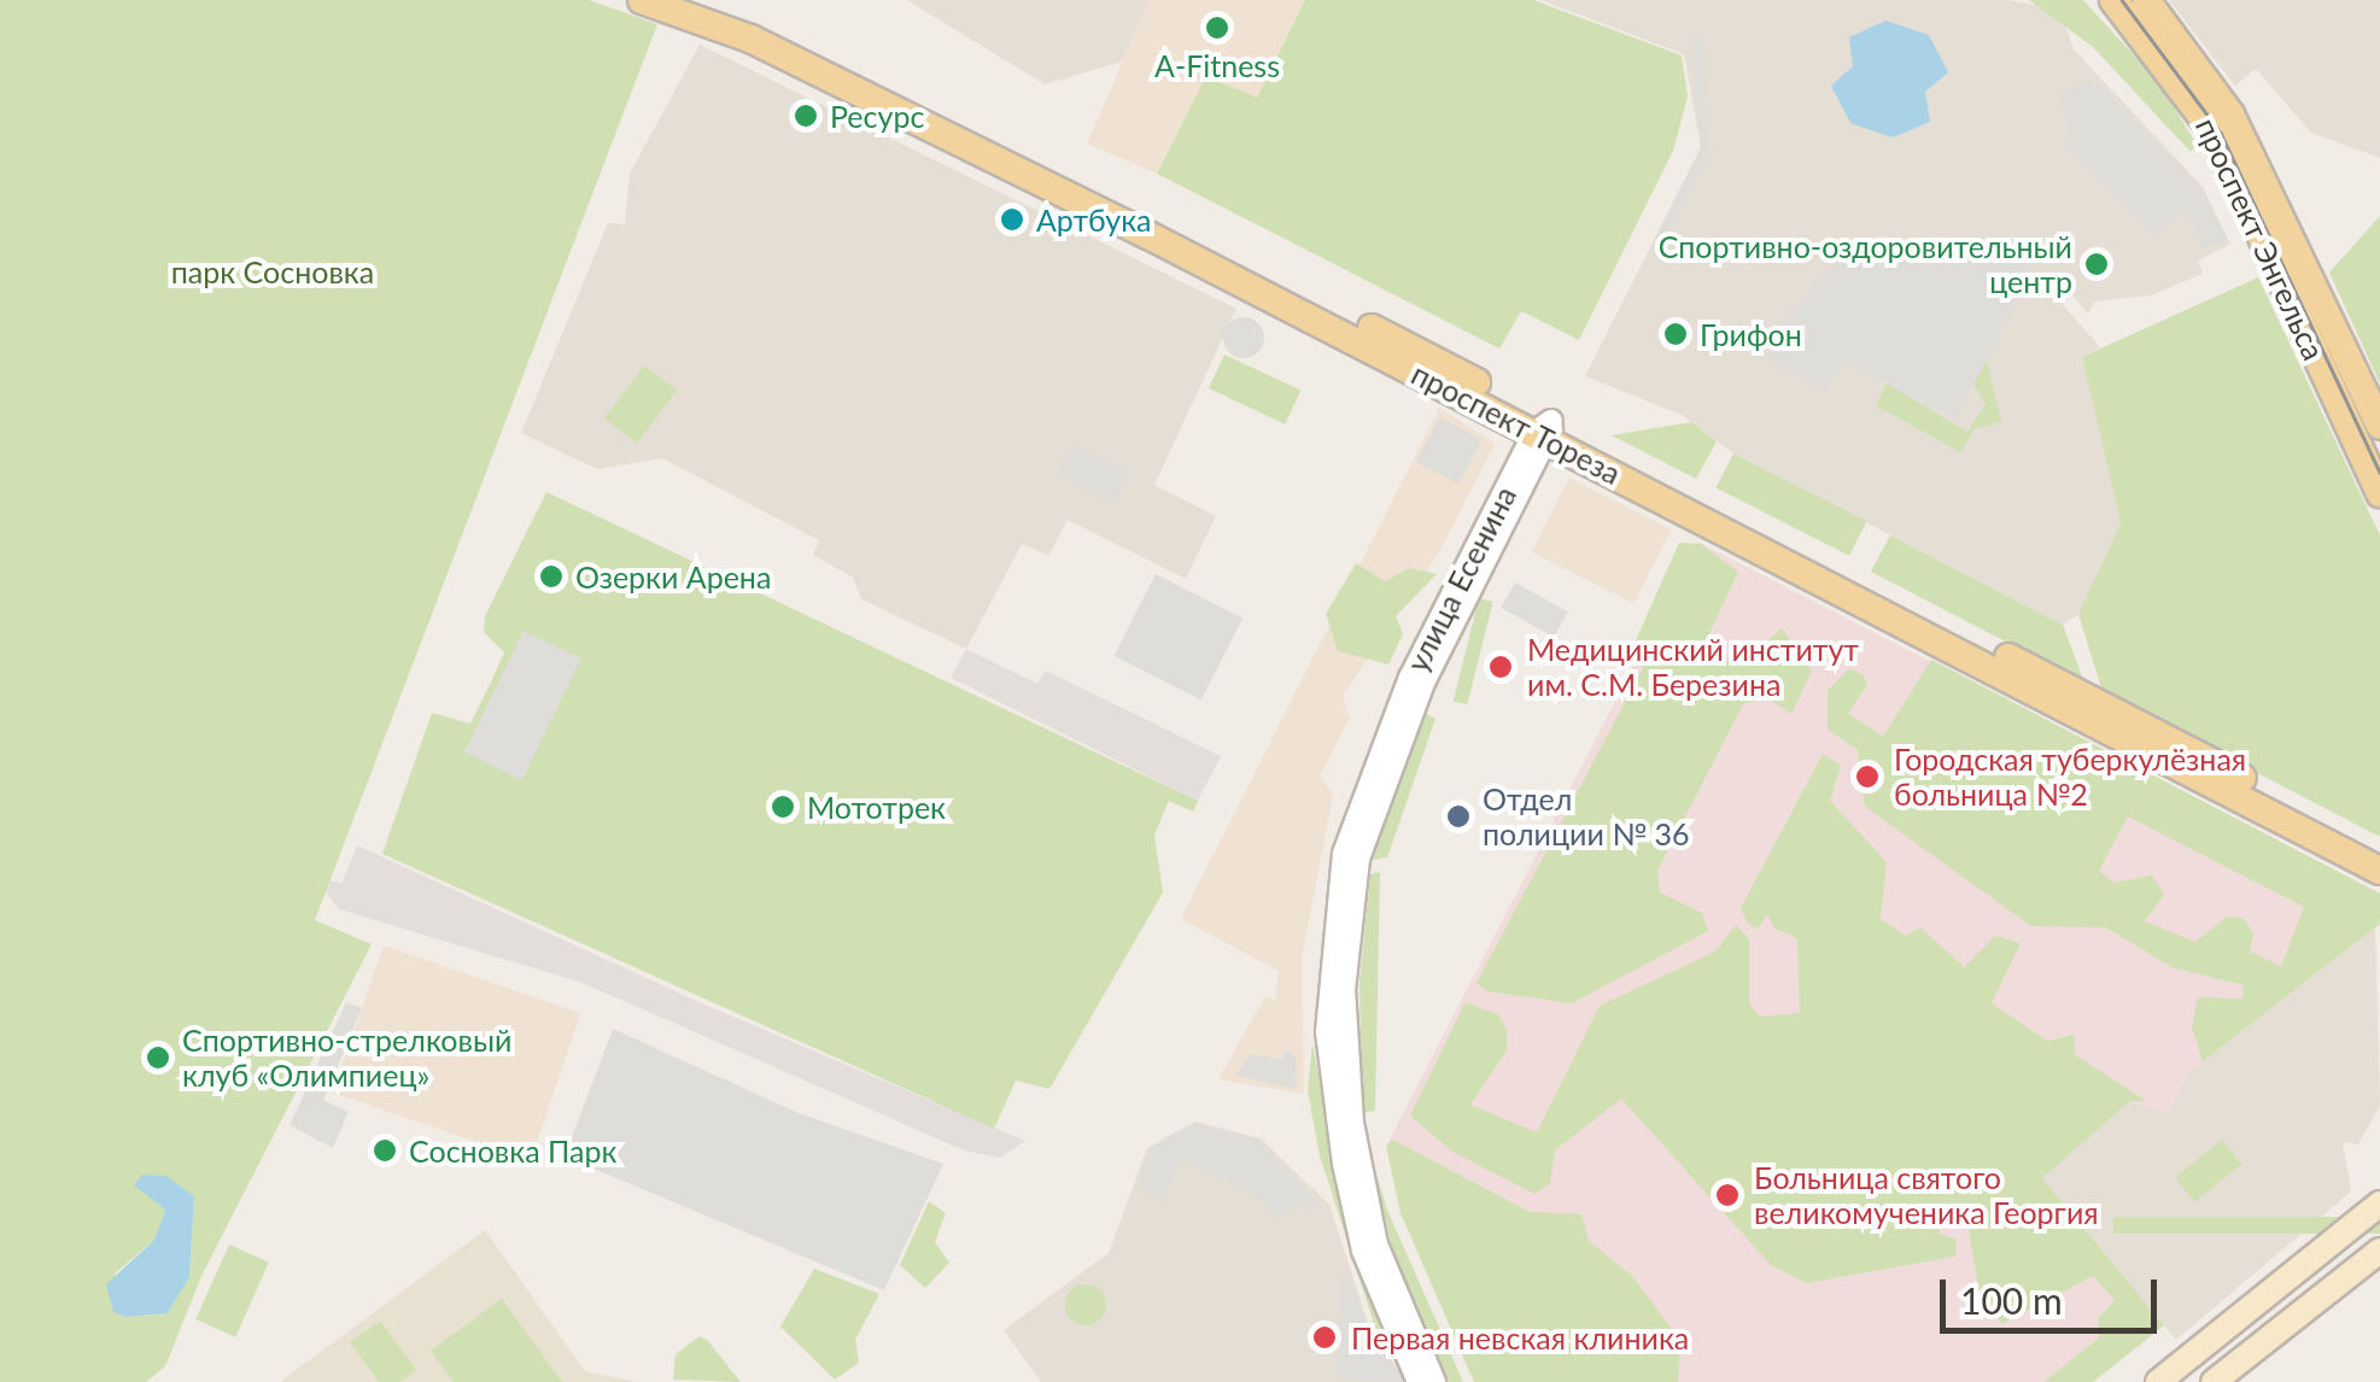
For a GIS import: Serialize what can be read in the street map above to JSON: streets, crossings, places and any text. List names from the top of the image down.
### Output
{
  "streets": {
    "main road": ["проспект Энгельса", "проспект Тореза"],
    "street": ["улица Есенина"]
  },
  "crossings": [
    ["проспект Тореза", "улица Есенина"]
  ],
  "parks": ["парк Сосновка"],
  "places": [
    "A-Fitness",
    "Ресурс",
    "Артбука",
    "Спортивно-оздоровительный центр",
    "Грифон",
    "Озерки Арена",
    "Медицинский институт им. С.М. Березина",
    "Городская туберкулёзная больница №2",
    "Мототрек",
    "Отдел полиции № 36",
    "Спортивно-стрелковый клуб «Олимпиец»",
    "Сосновка Парк",
    "Больница святого великомученика Георгия",
    "Первая невская клиника"
  ],
  "scale_bar": "100 m"
}
